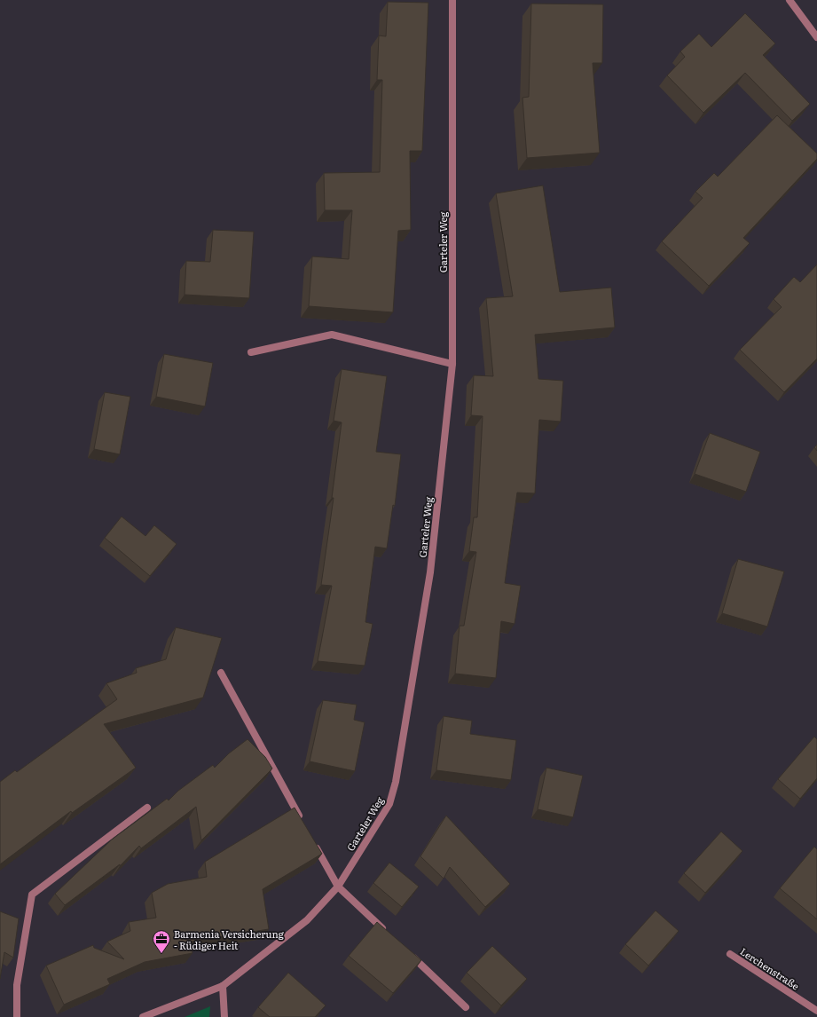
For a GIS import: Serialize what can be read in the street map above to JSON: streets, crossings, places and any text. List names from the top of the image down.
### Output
{
  "streets": {
    "street": ["Garteler Weg", "Lerchenstraße"]
  },
  "places": {
    "office": ["Barmenia Versicherung - Rüdiger Heit"]
  }
}
